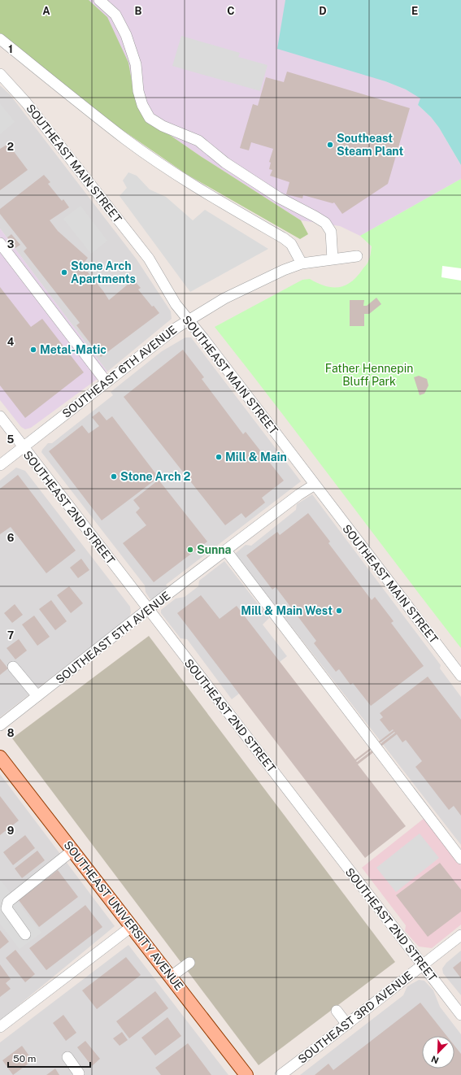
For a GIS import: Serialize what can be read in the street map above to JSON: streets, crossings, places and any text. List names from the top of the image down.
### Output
{
  "streets": {
    "main road": ["SOUTHEAST UNIVERSITY AVENUE"],
    "street": [
      "SOUTHEAST MAIN STREET",
      "SOUTHEAST 6TH AVENUE",
      "SOUTHEAST 2ND STREET",
      "SOUTHEAST 5TH AVENUE",
      "SOUTHEAST 3RD AVENUE"
    ]
  },
  "crossings": [
    ["SOUTHEAST MAIN STREET", "SOUTHEAST 6TH AVENUE"],
    ["SOUTHEAST MAIN STREET", "SOUTHEAST 5TH AVENUE"],
    ["SOUTHEAST 6TH AVENUE", "SOUTHEAST 2ND STREET"],
    ["SOUTHEAST 2ND STREET", "SOUTHEAST 5TH AVENUE"],
    ["SOUTHEAST 2ND STREET", "SOUTHEAST 3RD AVENUE"]
  ],
  "parks": ["Father Hennepin Bluff Park"],
  "places": [
    "Southeast Steam Plant",
    "Stone Arch Apartments",
    "Metal-Matic",
    "Mill & Main",
    "Stone Arch 2",
    "Sunna",
    "Mill & Main West"
  ],
  "scale_bar": "50 m",
  "north": "bottom left",
  "grid": {
    "columns": [
      "A",
      "B",
      "C",
      "D",
      "E"
    ],
    "rows": [
      "1",
      "2",
      "3",
      "4",
      "5",
      "6",
      "7",
      "8",
      "9"
    ]
  }
}
